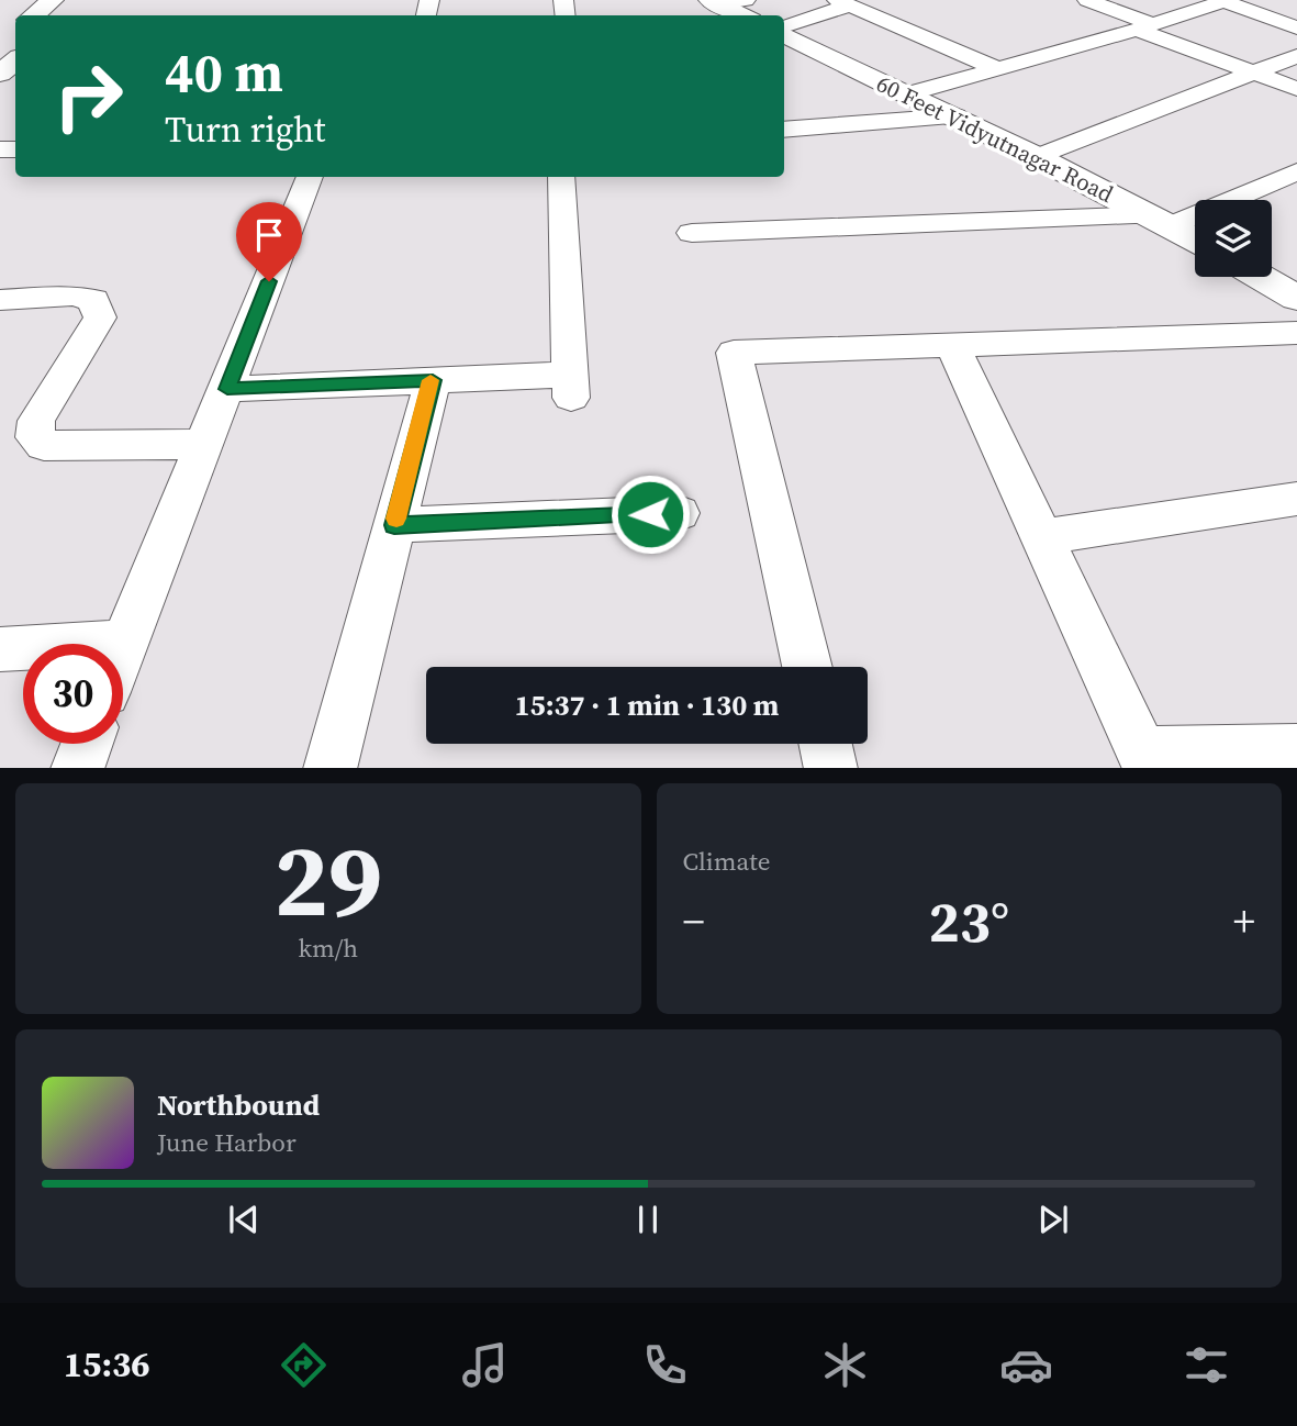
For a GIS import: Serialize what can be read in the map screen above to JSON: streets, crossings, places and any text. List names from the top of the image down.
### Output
{
  "streets": {
    "street": ["60 Feet Vidyutnagar Road"]
  },
  "page": {
    "turn": ["40 m", "Turn right"],
    "limit": "30",
    "trip": "15:37 · 1 min · 130 m",
    "tile": [
      ["29", "km/h"],
      "Climate"
    ],
    "heat": ["−", "23°", "+"],
    "song": ["Northbound", "June Harbor"],
    "tabs": "15:36"
  }
}
